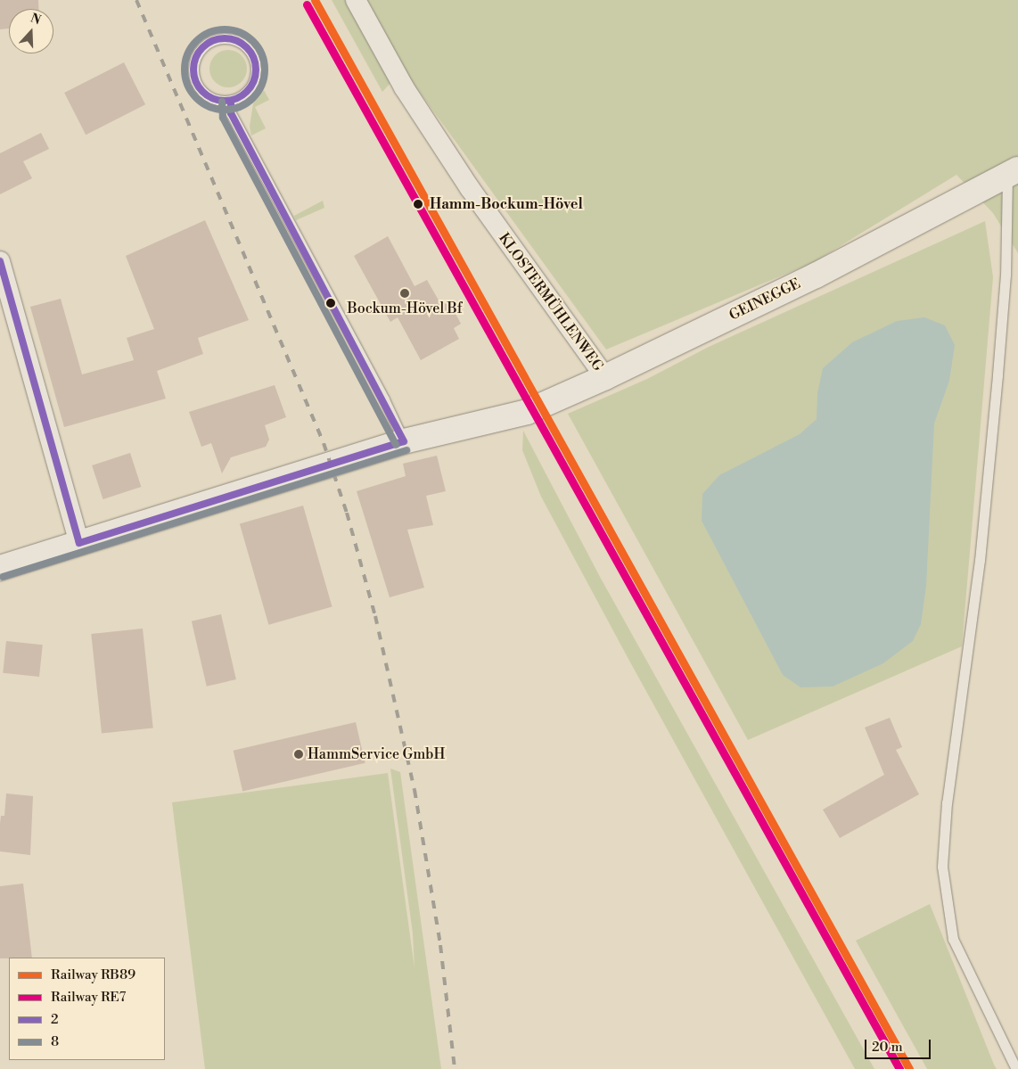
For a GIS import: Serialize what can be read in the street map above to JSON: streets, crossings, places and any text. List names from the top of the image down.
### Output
{
  "streets": {
    "street": ["GEINEGGE", "KLOSTERMÜHLENWEG"]
  },
  "crossings": [
    ["GEINEGGE", "KLOSTERMÜHLENWEG"]
  ],
  "places": ["Hamm-Bockum-Hövel", "Bockum-Hövel Bf", "HammService GmbH"],
  "lines": [
    "rail line RB89",
    "rail line RE7",
    "transit line 8",
    "transit line 2"
  ],
  "legend": [
    "Railway RB89",
    "Railway RE7",
    "2",
    "8"
  ],
  "scale_bar": "20 m",
  "north": "top"
}
